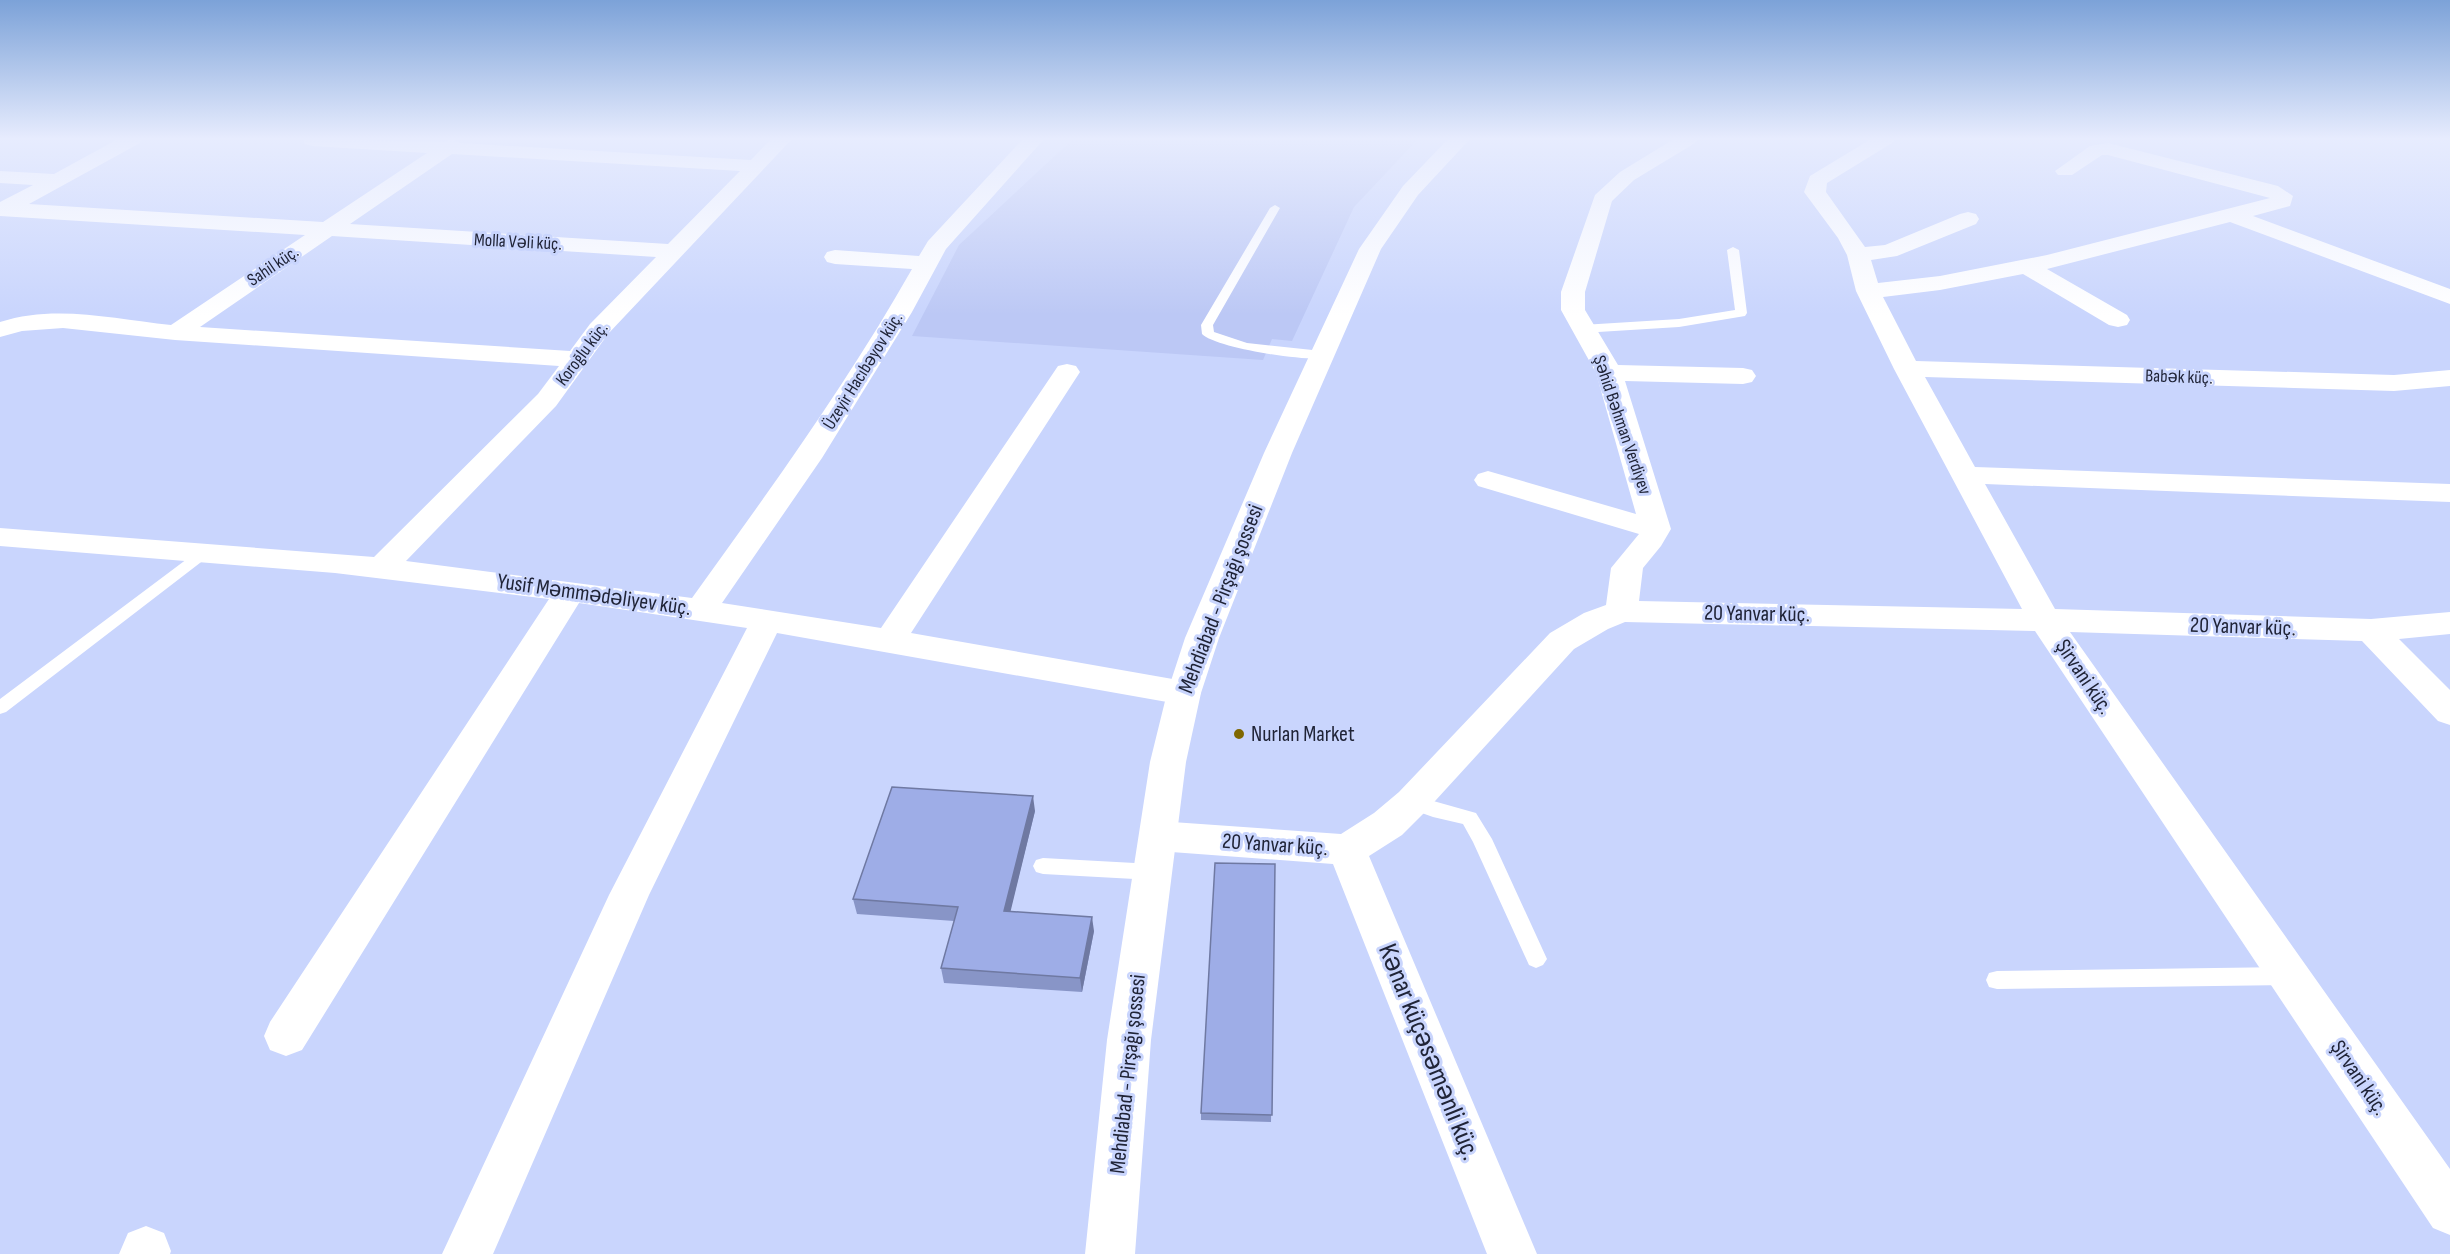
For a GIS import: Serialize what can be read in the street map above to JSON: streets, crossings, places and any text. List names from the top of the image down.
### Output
{
  "streets": {
    "street": [
      "Molla Vəli küç.",
      "Sahil küç.",
      "Koroğlu küç.",
      "Üzeyir Hacıbəyov küç.",
      "Babək küç.",
      "Şəhid Bəhman Verdiyev",
      "Yusif Məmmədəliyev küç.",
      "Mehdiabad - Pirşağı şossesi",
      "20 Yanvar küç.",
      "Şirvani küç.",
      "Kənar küçəsəmənli küç."
    ]
  },
  "crossings": [
    ["Molla Vəli küç.", "Sahil küç."],
    ["Molla Vəli küç.", "Koroğlu küç."],
    ["Koroğlu küç.", "Yusif Məmmədəliyev küç."],
    ["Üzeyir Hacıbəyov küç.", "Yusif Məmmədəliyev küç."],
    ["Babək küç.", "Şirvani küç."],
    ["Yusif Məmmədəliyev küç.", "Mehdiabad - Pirşağı şossesi"],
    ["Mehdiabad - Pirşağı şossesi", "20 Yanvar küç."],
    ["20 Yanvar küç.", "Şirvani küç."],
    ["20 Yanvar küç.", "Kənar küçəsəmənli küç."]
  ],
  "places": ["Nurlan Market"]
}
